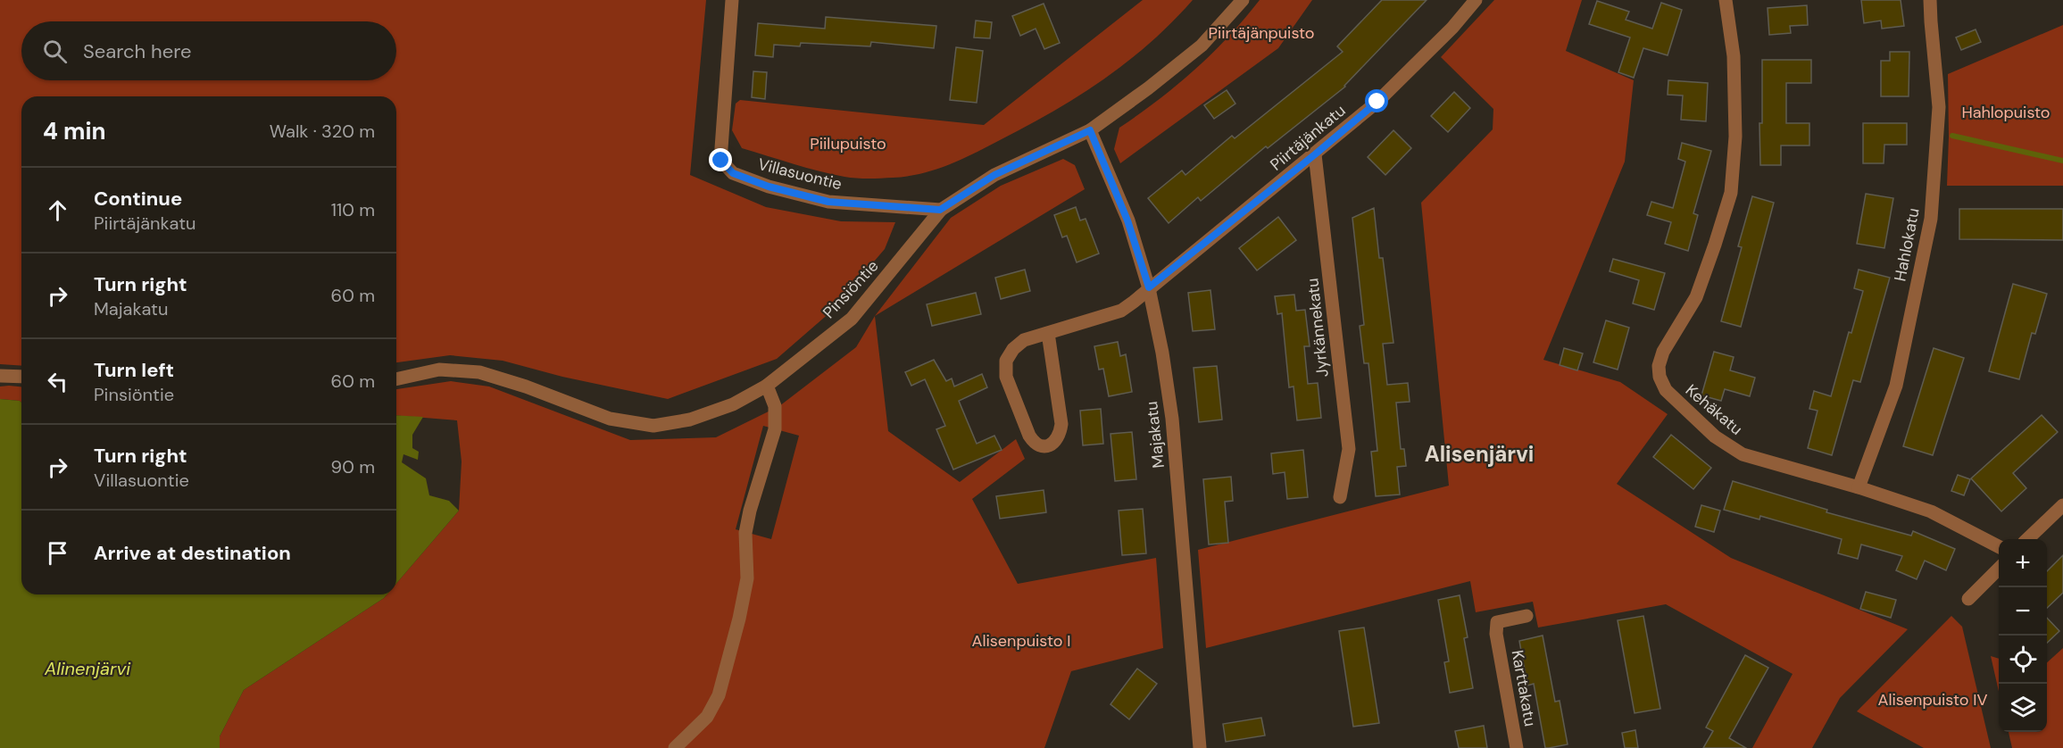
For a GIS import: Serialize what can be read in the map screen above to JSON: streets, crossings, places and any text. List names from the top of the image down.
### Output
{
  "streets": {
    "street": [
      "Piirtäjänkatu",
      "Villasuontie",
      "Hahlokatu",
      "Pinsiöntie",
      "Jyrkännekatu",
      "Kehäkatu",
      "Majakatu",
      "Karttakatu"
    ]
  },
  "crossings": [
    ["Piirtäjänkatu", "Jyrkännekatu"],
    ["Piirtäjänkatu", "Majakatu"],
    ["Villasuontie", "Pinsiöntie"],
    ["Hahlokatu", "Kehäkatu"],
    ["Pinsiöntie", "Majakatu"]
  ],
  "districts": ["Alisenjärvi"],
  "water": ["Alinenjärvi"],
  "parks": [
    "Piirtäjänpuisto",
    "Hahlopuisto",
    "Piilupuisto",
    "Alisenpuisto I",
    "Alisenpuisto IV"
  ],
  "page": {
    "search": "Search here",
    "heading": ["4 min", "Walk · 320 m"],
    "list": [
      ["Continue", "Piirtäjänkatu", "110 m"],
      ["Turn right", "Majakatu", "60 m"],
      ["Turn left", "Pinsiöntie", "60 m"],
      ["Turn right", "Villasuontie", "90 m"],
      "Arrive at destination"
    ],
    "map_buttons": ["+", "−"]
  }
}
